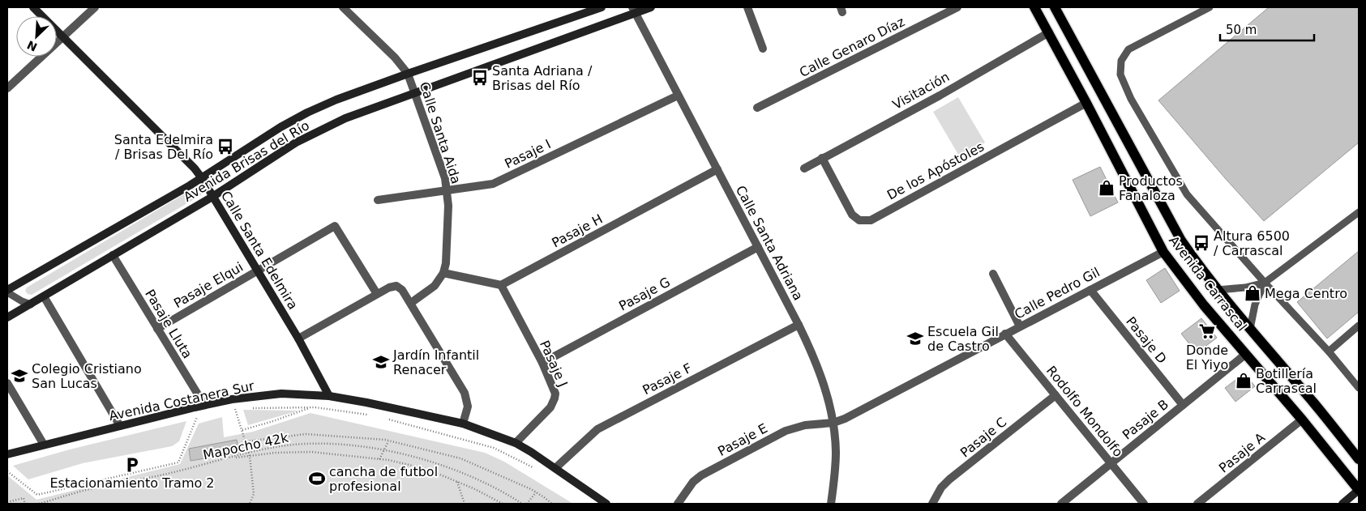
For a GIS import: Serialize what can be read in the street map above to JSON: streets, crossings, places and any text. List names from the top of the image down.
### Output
{
  "streets": {
    "main road": ["Avenida Carrascal"],
    "street": [
      "Calle Genaro Díaz",
      "Visitación",
      "Calle Santa Aida",
      "Pasaje I",
      "Avenida Brisas del Río",
      "De los Apóstoles",
      "Pasaje H",
      "Calle Santa Adriana",
      "Calle Santa Edelmira",
      "Pasaje Elqui",
      "Calle Pedro Gil",
      "Pasaje G",
      "Pasaje Lluta",
      "Pasaje D",
      "Pasaje J",
      "Pasaje F",
      "Avenida Costanera Sur",
      "Rodolfo Mondolfo",
      "Pasaje B",
      "Pasaje C",
      "Pasaje E",
      "Pasaje A"
    ],
    "path": ["Mapocho 42k"]
  },
  "crossings": [
    ["Visitación", "De los Apóstoles"],
    ["Visitación", "Avenida Carrascal"],
    ["Calle Santa Aida", "Pasaje I"],
    ["Calle Santa Aida", "Avenida Brisas del Río"],
    ["Pasaje I", "Calle Santa Adriana"],
    ["Avenida Brisas del Río", "Calle Santa Adriana"],
    ["Avenida Brisas del Río", "Calle Santa Edelmira"],
    ["Avenida Brisas del Río", "Pasaje Lluta"],
    ["De los Apóstoles", "Avenida Carrascal"],
    ["Pasaje H", "Calle Santa Adriana"],
    ["Pasaje H", "Pasaje J"],
    ["Calle Santa Adriana", "Calle Pedro Gil"],
    ["Calle Santa Adriana", "Pasaje G"],
    ["Calle Santa Adriana", "Pasaje F"],
    ["Calle Santa Adriana", "Pasaje E"],
    ["Calle Santa Edelmira", "Pasaje Elqui"],
    ["Calle Santa Edelmira", "Avenida Costanera Sur"],
    ["Avenida Carrascal", "Calle Pedro Gil"],
    ["Avenida Carrascal", "Pasaje B"],
    ["Avenida Carrascal", "Pasaje A"],
    ["Pasaje Elqui", "Pasaje Lluta"],
    ["Calle Pedro Gil", "Pasaje D"],
    ["Calle Pedro Gil", "Rodolfo Mondolfo"],
    ["Calle Pedro Gil", "Pasaje E"],
    ["Pasaje G", "Pasaje J"],
    ["Pasaje Lluta", "Avenida Costanera Sur"],
    ["Pasaje D", "Pasaje B"],
    ["Pasaje J", "Avenida Costanera Sur"],
    ["Pasaje F", "Avenida Costanera Sur"],
    ["Rodolfo Mondolfo", "Pasaje B"],
    ["Rodolfo Mondolfo", "Pasaje C"]
  ],
  "places": {
    "bus stop": ["Santa Adriana / Brisas del Río", "Santa Edelmira / Brisas Del Río", "Altura 6500 / Carrascal"],
    "shop": ["Productos Fanaloza", "Mega Centro", "Botillería Carrascal"],
    "supermarket": ["Donde El Yiyo"],
    "school or university": ["Escuela Gil de Castro", "Jardín Infantil Renacer", "Colegio Cristiano San Lucas"],
    "parking": ["Estacionamiento Tramo 2"],
    "sports": ["cancha de futbol profesional"]
  },
  "scale_bar": "50 m",
  "north": "bottom left"
}
